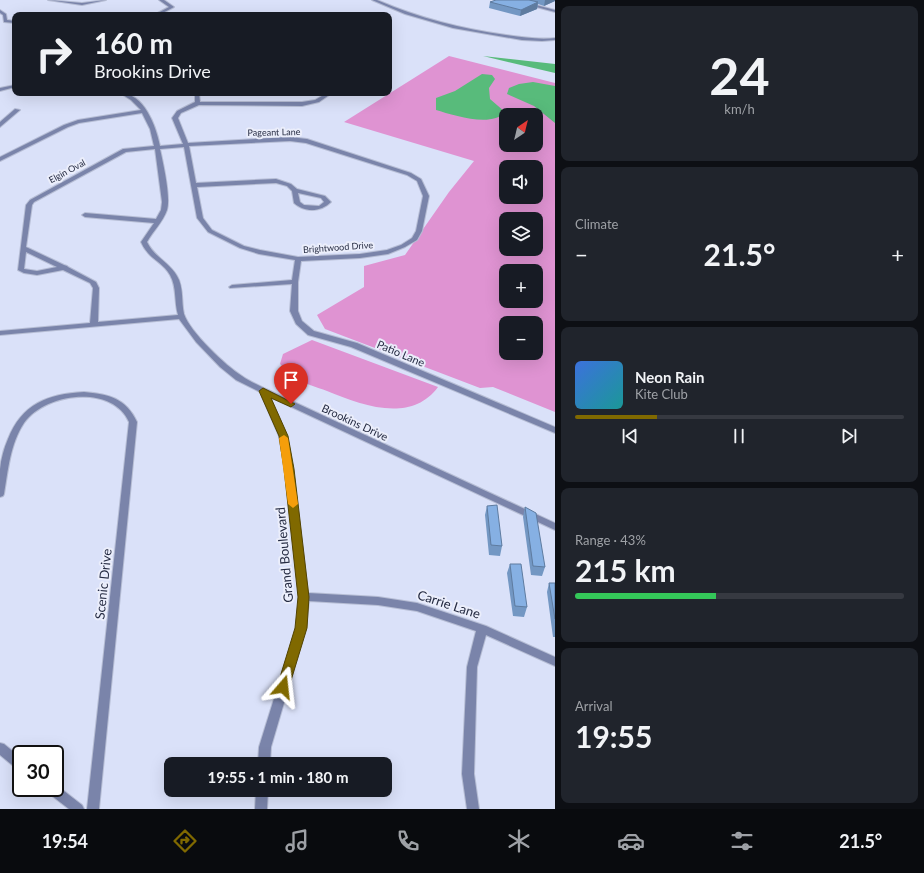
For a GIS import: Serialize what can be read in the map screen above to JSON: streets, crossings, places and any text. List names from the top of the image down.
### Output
{
  "streets": {
    "street": [
      "Pageant Lane",
      "Elgin Oval",
      "Brightwood Drive",
      "Patio Lane",
      "Brookins Drive",
      "Grand Boulevard",
      "Scenic Drive",
      "Carrie Lane"
    ]
  },
  "crossings": [
    ["Pageant Lane", "Elgin Oval"],
    ["Pageant Lane", "Brightwood Drive"],
    ["Pageant Lane", "Brookins Drive"],
    ["Elgin Oval", "Brookins Drive"],
    ["Brightwood Drive", "Patio Lane"],
    ["Brookins Drive", "Grand Boulevard"],
    ["Grand Boulevard", "Carrie Lane"]
  ],
  "north": "top right",
  "page": {
    "tile": [
      ["24", "km/h"],
      "Climate",
      ["Range · 43%", "215 km"],
      ["Arrival", "19:55"]
    ],
    "turn": ["160 m", "Brookins Drive"],
    "map_buttons": ["+", "−"],
    "heat": ["−", "21.5°", "+"],
    "song": ["Neon Rain", "Kite Club"],
    "limit": "30",
    "trip": "19:55 · 1 min · 180 m",
    "tabs": ["19:54", "21.5°"]
  }
}
